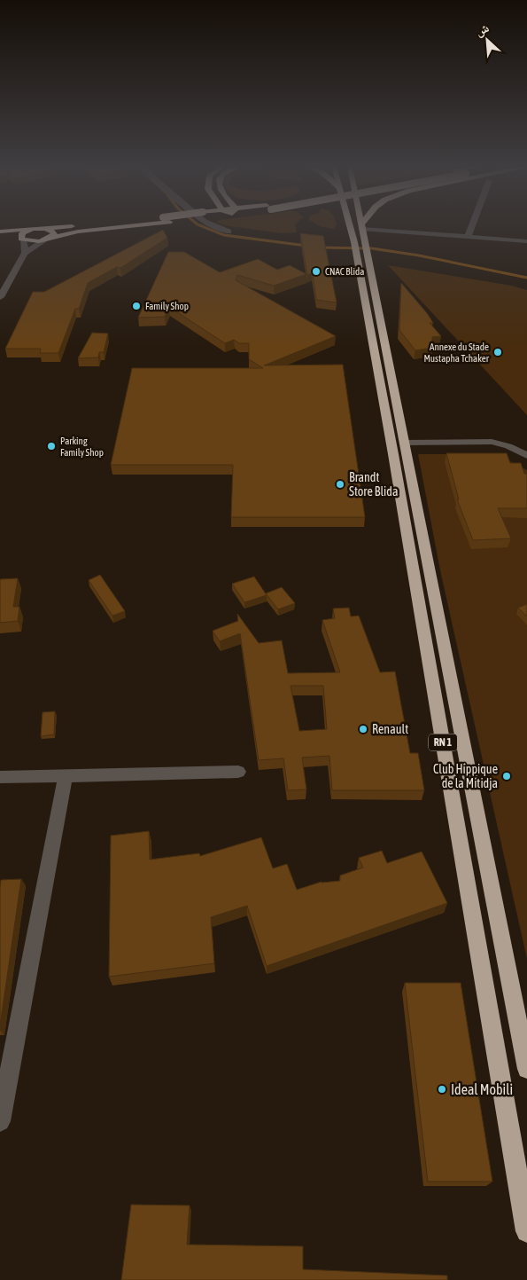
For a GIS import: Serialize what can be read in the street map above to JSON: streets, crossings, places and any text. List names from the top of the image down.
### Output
{
  "streets": {
    "highway": ["RN 1"]
  },
  "places": [
    "CNAC Blida",
    "Family Shop",
    "Annexe du Stade Mustapha Tchaker",
    "Parking Family Shop",
    "Brandt Store Blida",
    "Renault",
    "Club Hippique de la Mitidja",
    "Ideal Mobili"
  ],
  "north": "top left"
}
